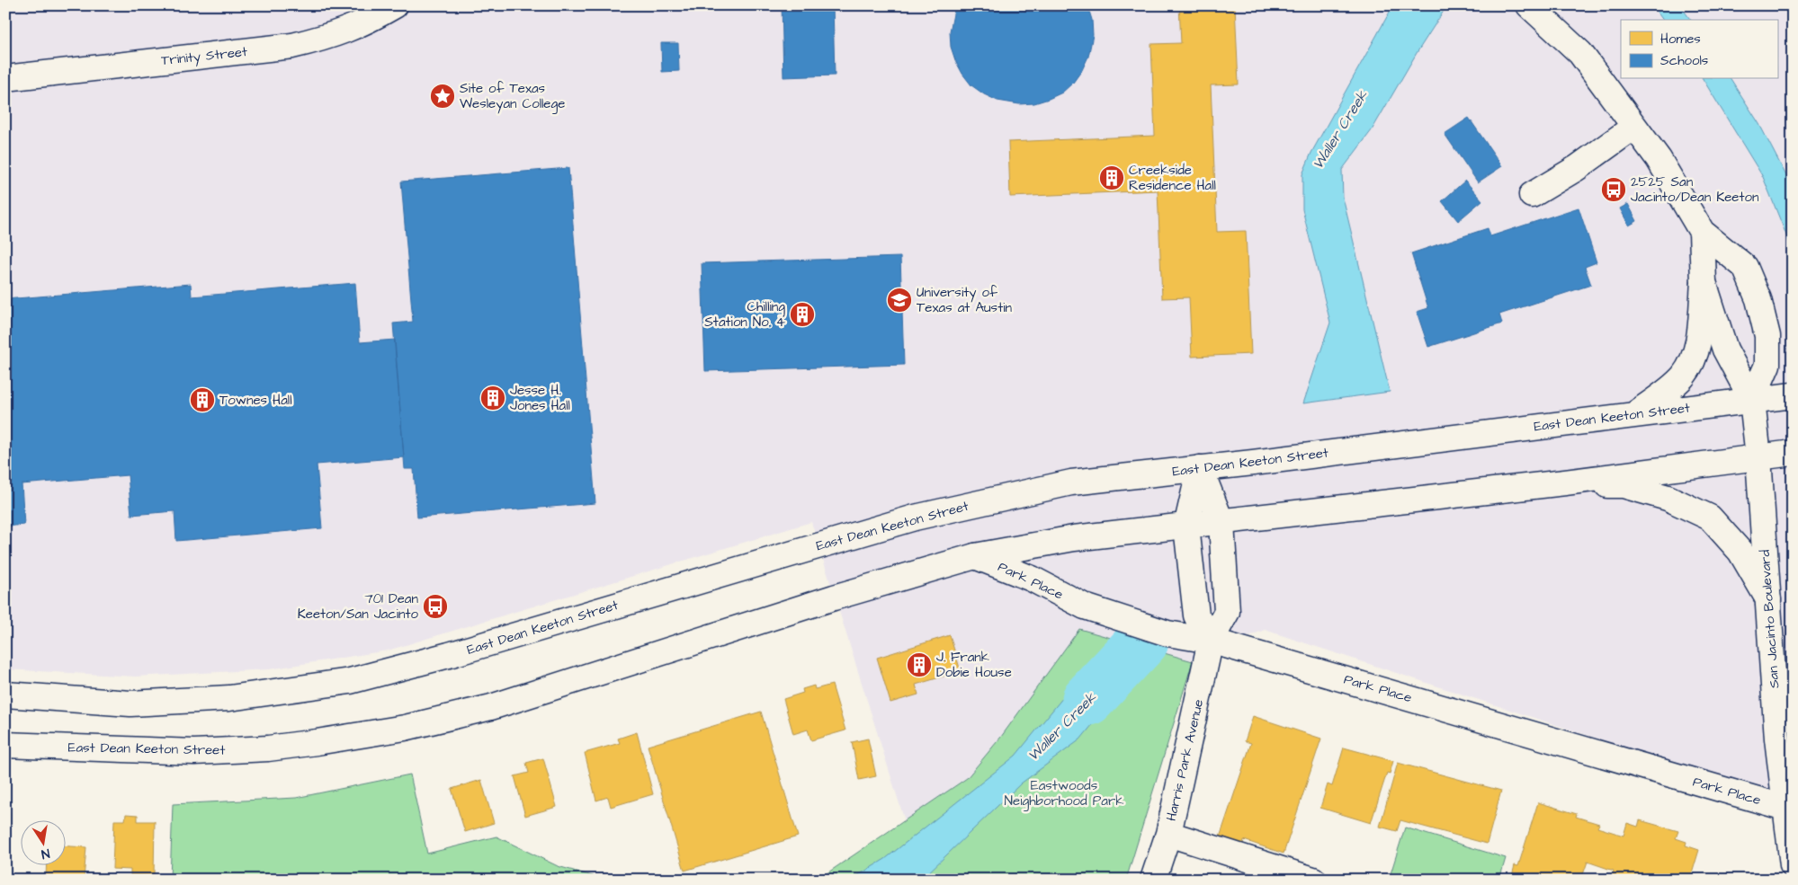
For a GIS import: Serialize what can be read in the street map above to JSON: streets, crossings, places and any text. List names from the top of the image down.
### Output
{
  "streets": {
    "main road": [
      "Trinity Street",
      "East Dean Keeton Street",
      "Park Place",
      "San Jacinto Boulevard",
      "Harris Park Avenue"
    ]
  },
  "crossings": [
    ["East Dean Keeton Street", "Park Place"],
    ["East Dean Keeton Street", "San Jacinto Boulevard"],
    ["East Dean Keeton Street", "Harris Park Avenue"],
    ["Park Place", "San Jacinto Boulevard"],
    ["Park Place", "Harris Park Avenue"]
  ],
  "water": ["Waller Creek"],
  "parks": ["Eastwoods Neighborhood Park"],
  "places": {
    "place": ["Site of Texas Wesleyan College"],
    "building": [
      "Creekside Residence Hall",
      "Chilling Station No. 4",
      "Jesse H. Jones Hall",
      "Townes Hall",
      "J. Frank Dobie House"
    ],
    "bus stop": ["2525 San Jacinto/Dean Keeton", "701 Dean Keeton/San Jacinto"],
    "school or university": ["University of Texas at Austin"]
  },
  "legend": ["Homes", "Schools"],
  "north": "bottom"
}
